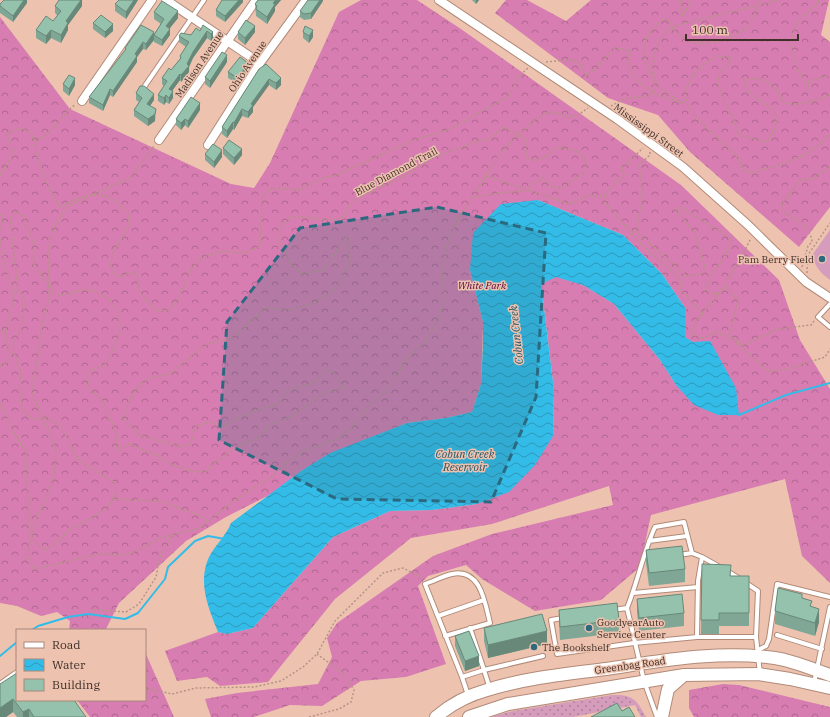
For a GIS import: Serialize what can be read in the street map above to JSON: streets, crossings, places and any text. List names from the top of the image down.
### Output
{
  "streets": {
    "main road": ["Greenbag Road"],
    "street": ["Madison Avenue", "Ohio Avenue", "Mississippi Street"],
    "path": ["Blue Diamond Trail"]
  },
  "crossings": [
    ["Mississippi Street", "Blue Diamond Trail"]
  ],
  "water": ["Cobun Creek", "Cobun Creek Reservoir"],
  "parks": ["White Park"],
  "places": ["Pam Berry Field", "GoodyearAuto Service Center", "The Bookshelf"],
  "legend": ["Road", "Water", "Building"],
  "scale_bar": "100 m"
}
